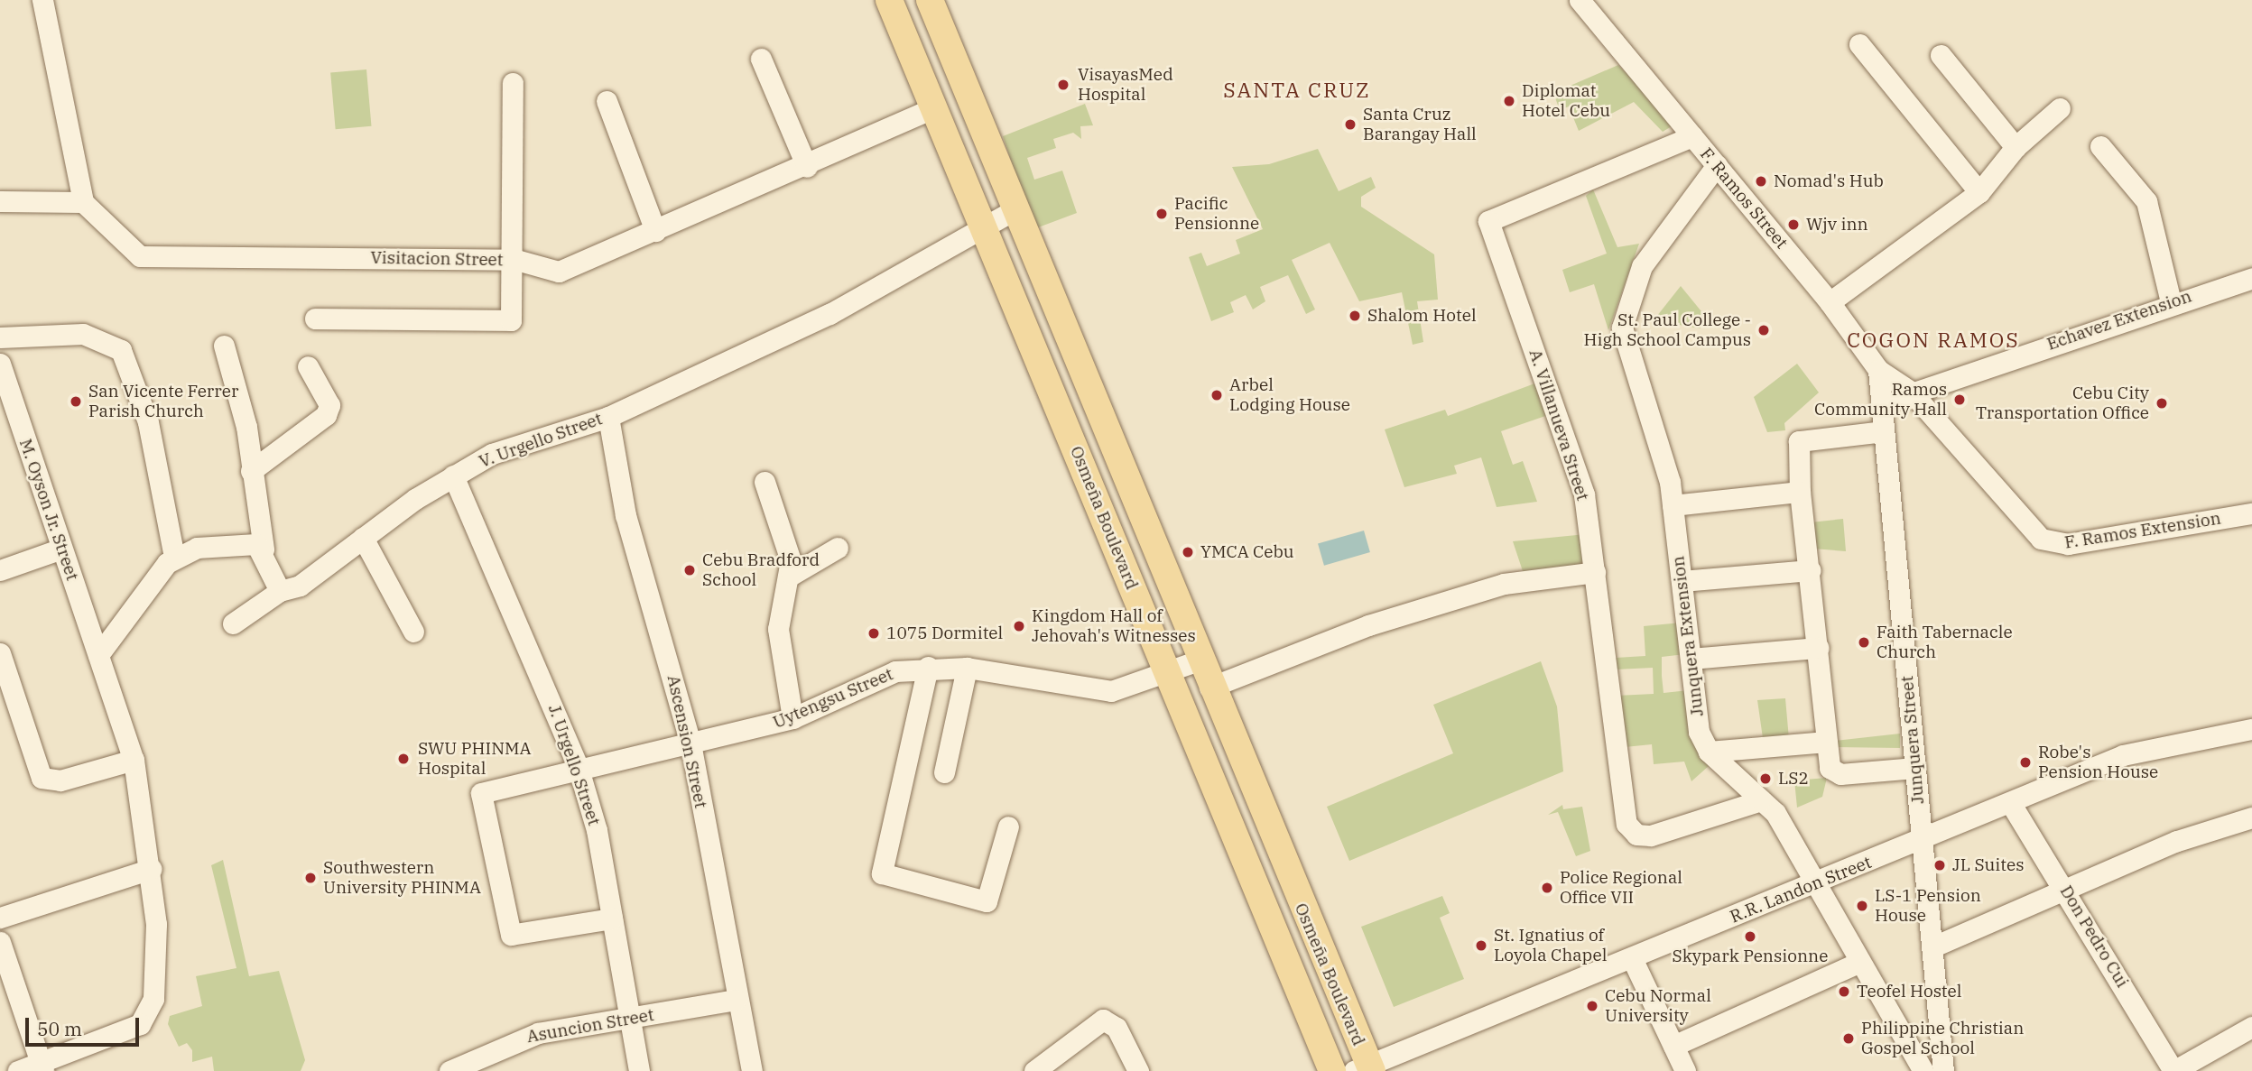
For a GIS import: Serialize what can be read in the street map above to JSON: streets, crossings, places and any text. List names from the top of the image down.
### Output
{
  "streets": {
    "main road": ["Osmeña Boulevard"],
    "street": [
      "F. Ramos Street",
      "Visitacion Street",
      "Echavez Extension",
      "A. Villanueva Street",
      "V. Urgello Street",
      "M. Oyson Jr. Street",
      "F. Ramos Extension",
      "Junquera Extension",
      "Uytengsu Street",
      "Junquera Street",
      "Ascension Street",
      "J. Urgello Street",
      "R.R. Landon Street",
      "Don Pedro Cui",
      "Asuncion Street"
    ]
  },
  "crossings": [
    ["F. Ramos Street", "Echavez Extension"],
    ["F. Ramos Street", "A. Villanueva Street"],
    ["F. Ramos Street", "F. Ramos Extension"],
    ["F. Ramos Street", "Junquera Extension"],
    ["F. Ramos Street", "Junquera Street"],
    ["Visitacion Street", "Osmeña Boulevard"],
    ["Echavez Extension", "F. Ramos Extension"],
    ["Echavez Extension", "Junquera Street"],
    ["A. Villanueva Street", "Junquera Extension"],
    ["V. Urgello Street", "Osmeña Boulevard"],
    ["V. Urgello Street", "Ascension Street"],
    ["V. Urgello Street", "J. Urgello Street"],
    ["Osmeña Boulevard", "Uytengsu Street"],
    ["Osmeña Boulevard", "R.R. Landon Street"],
    ["Junquera Extension", "R.R. Landon Street"],
    ["Uytengsu Street", "Ascension Street"],
    ["Uytengsu Street", "J. Urgello Street"],
    ["Junquera Street", "R.R. Landon Street"],
    ["Ascension Street", "Asuncion Street"],
    ["J. Urgello Street", "Asuncion Street"],
    ["R.R. Landon Street", "Don Pedro Cui"]
  ],
  "districts": ["SANTA CRUZ", "COGON RAMOS"],
  "places": [
    "VisayasMed Hospital",
    "Diplomat Hotel Cebu",
    "Santa Cruz Barangay Hall",
    "Nomad's Hub",
    "Pacific Pensionne",
    "Wjv inn",
    "Shalom Hotel",
    "St. Paul College - High School Campus",
    "Arbel Lodging House",
    "Ramos Community Hall",
    "San Vicente Ferrer Parish Church",
    "Cebu City Transportation Office",
    "YMCA Cebu",
    "Cebu Bradford School",
    "Kingdom Hall of Jehovah's Witnesses",
    "1075 Dormitel",
    "Faith Tabernacle Church",
    "SWU PHINMA Hospital",
    "Robe's Pension House",
    "LS2",
    "JL Suites",
    "Southwestern University PHINMA",
    "Police Regional Office VII",
    "LS-1 Pension House",
    "Skypark Pensionne",
    "St. Ignatius of Loyola Chapel",
    "Teofel Hostel",
    "Cebu Normal University",
    "Philippine Christian Gospel School"
  ],
  "scale_bar": "50 m"
}
